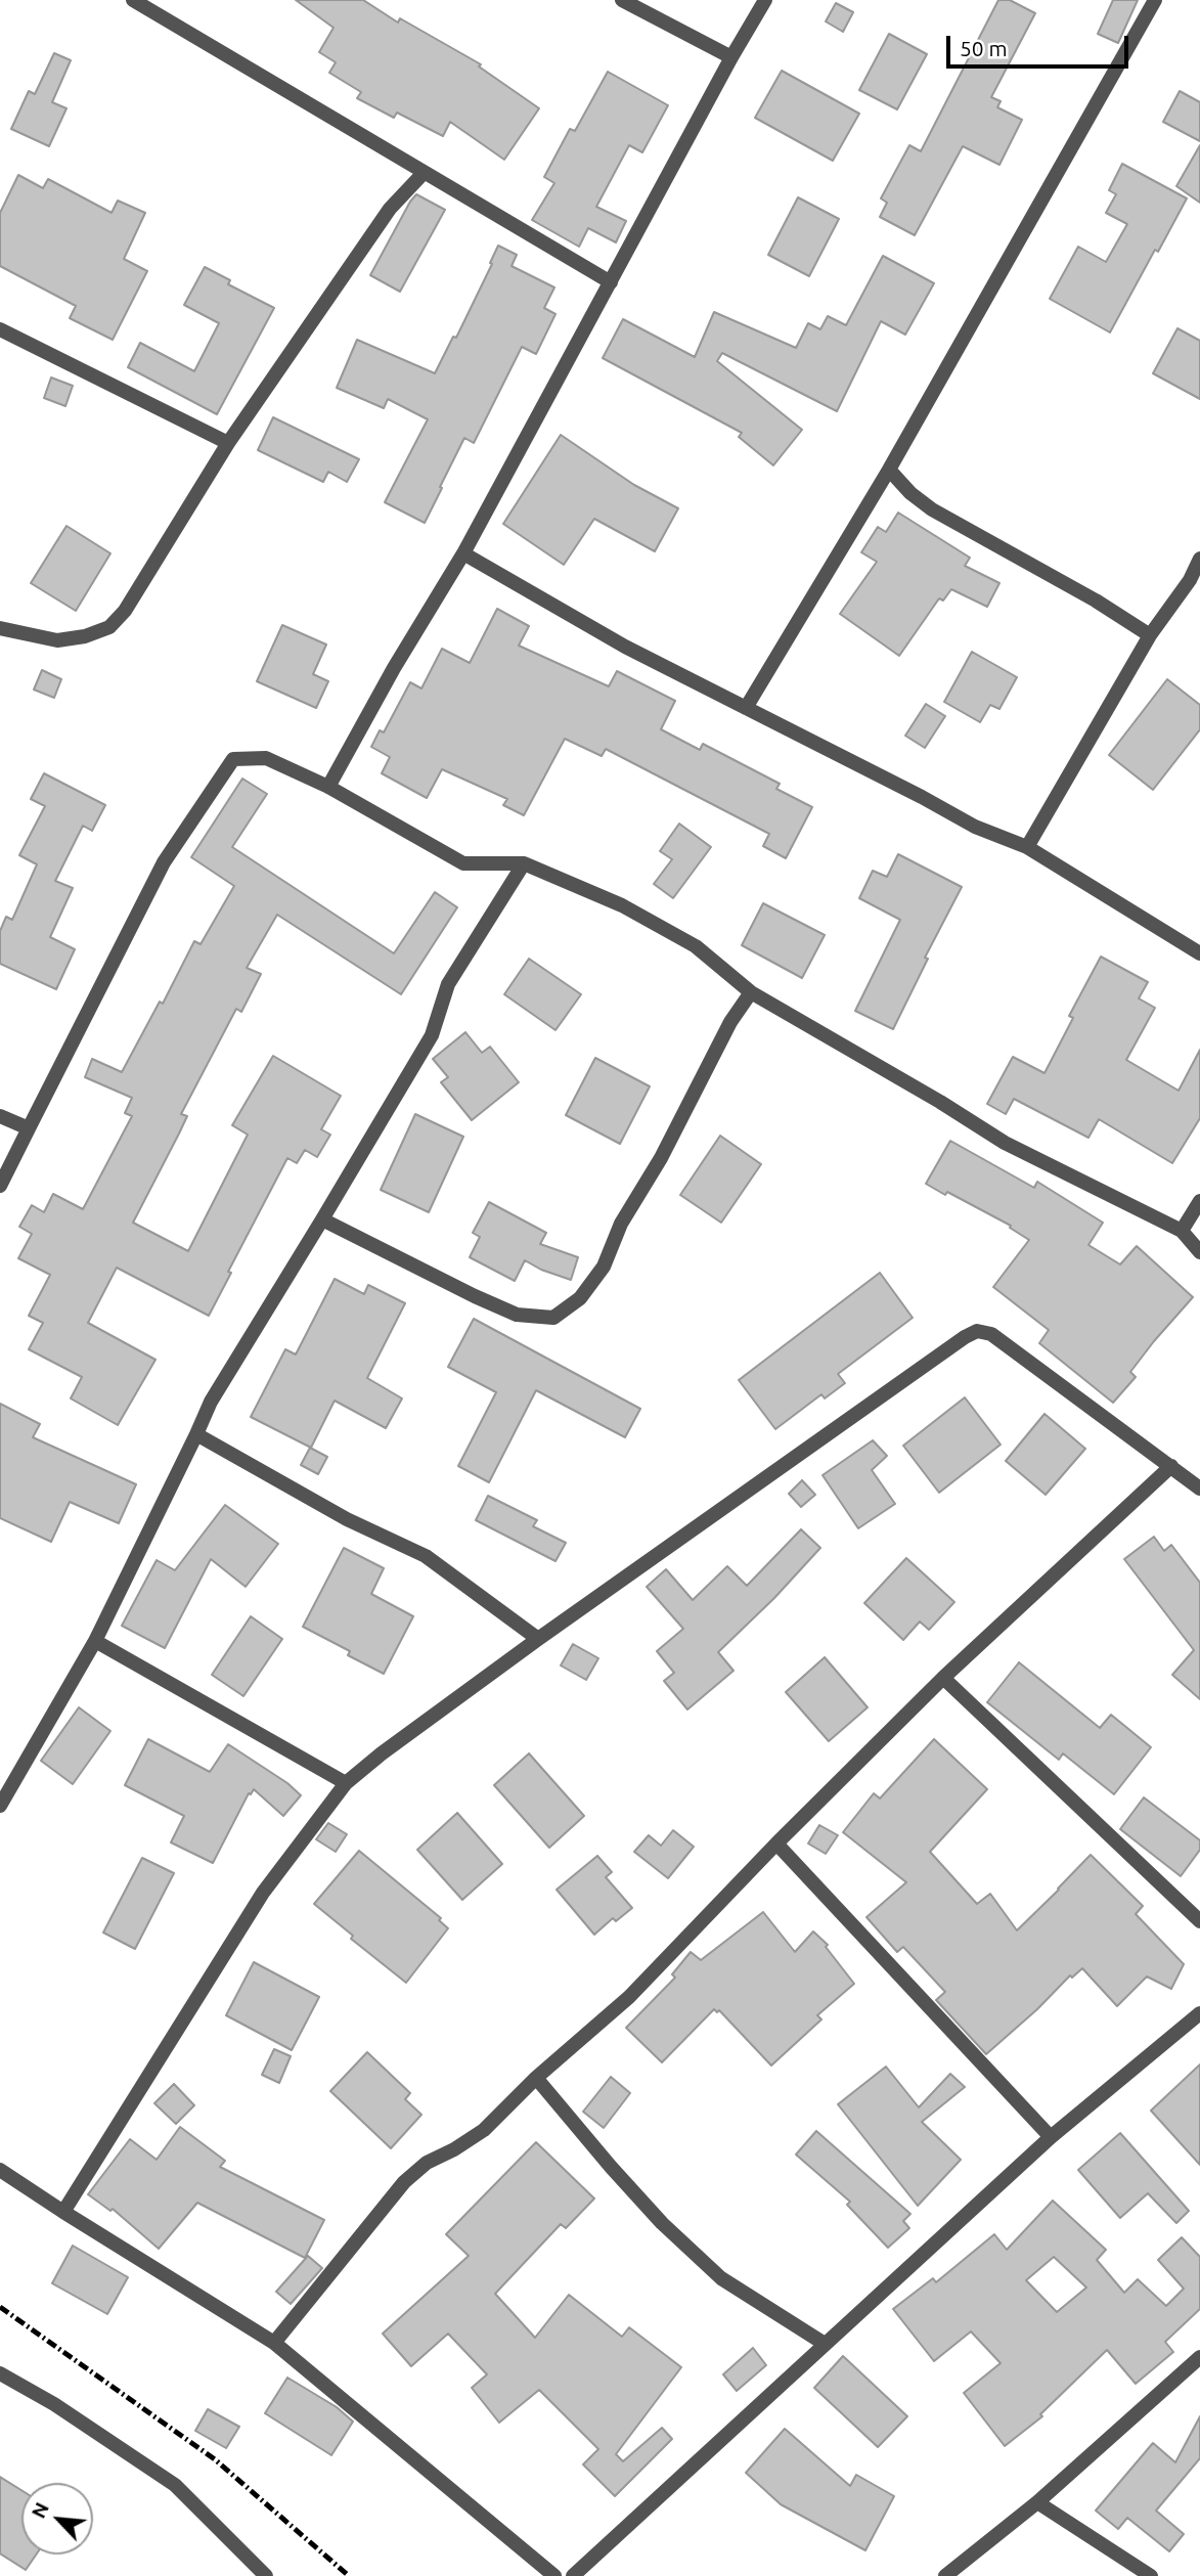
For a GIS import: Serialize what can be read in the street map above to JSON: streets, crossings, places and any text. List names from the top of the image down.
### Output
{
  "scale_bar": "50 m",
  "north": "top left"
}
